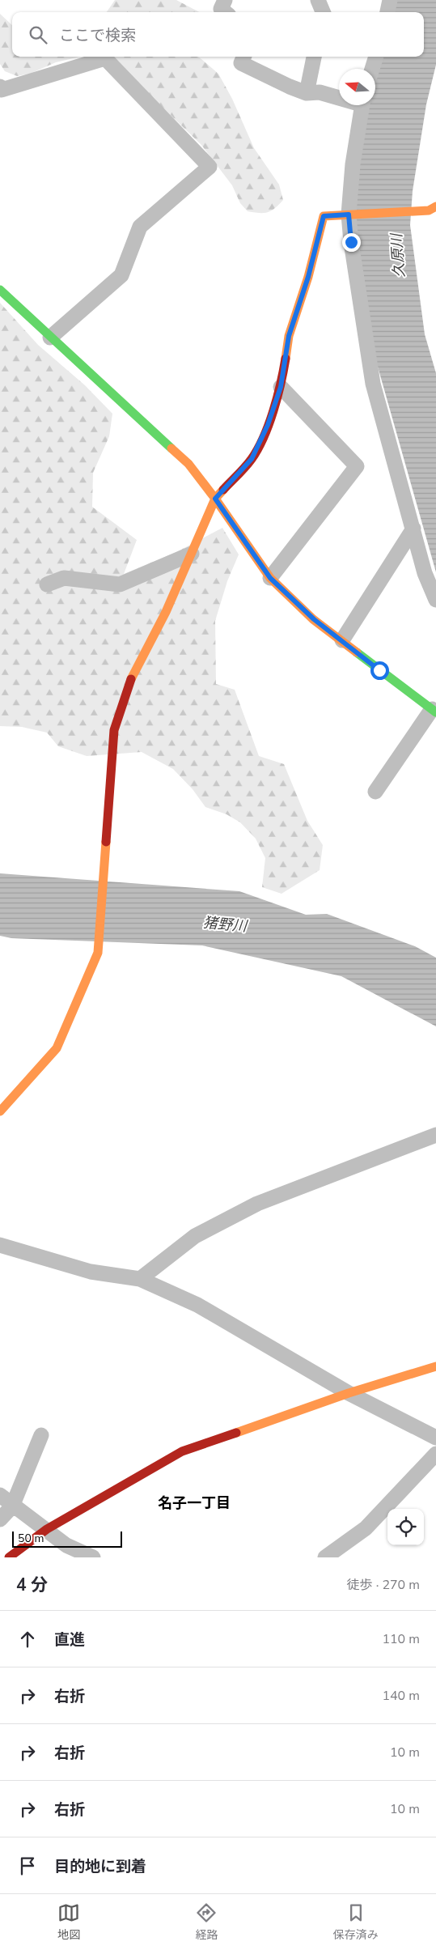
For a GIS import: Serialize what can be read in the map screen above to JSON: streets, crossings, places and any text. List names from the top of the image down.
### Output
{
  "districts": ["名子一丁目"],
  "water": ["久原川", "猪野川"],
  "scale_bar": "50 m",
  "north": "left",
  "page": {
    "search": "ここで検索",
    "scale": "50 m",
    "heading": ["4 分", "徒歩 · 270 m"],
    "list": [
      ["直進", "110 m"],
      ["右折", "140 m"],
      ["右折", "10 m"],
      ["右折", "10 m"],
      "目的地に到着"
    ],
    "nav": ["地図", "経路", "保存済み"]
  }
}
